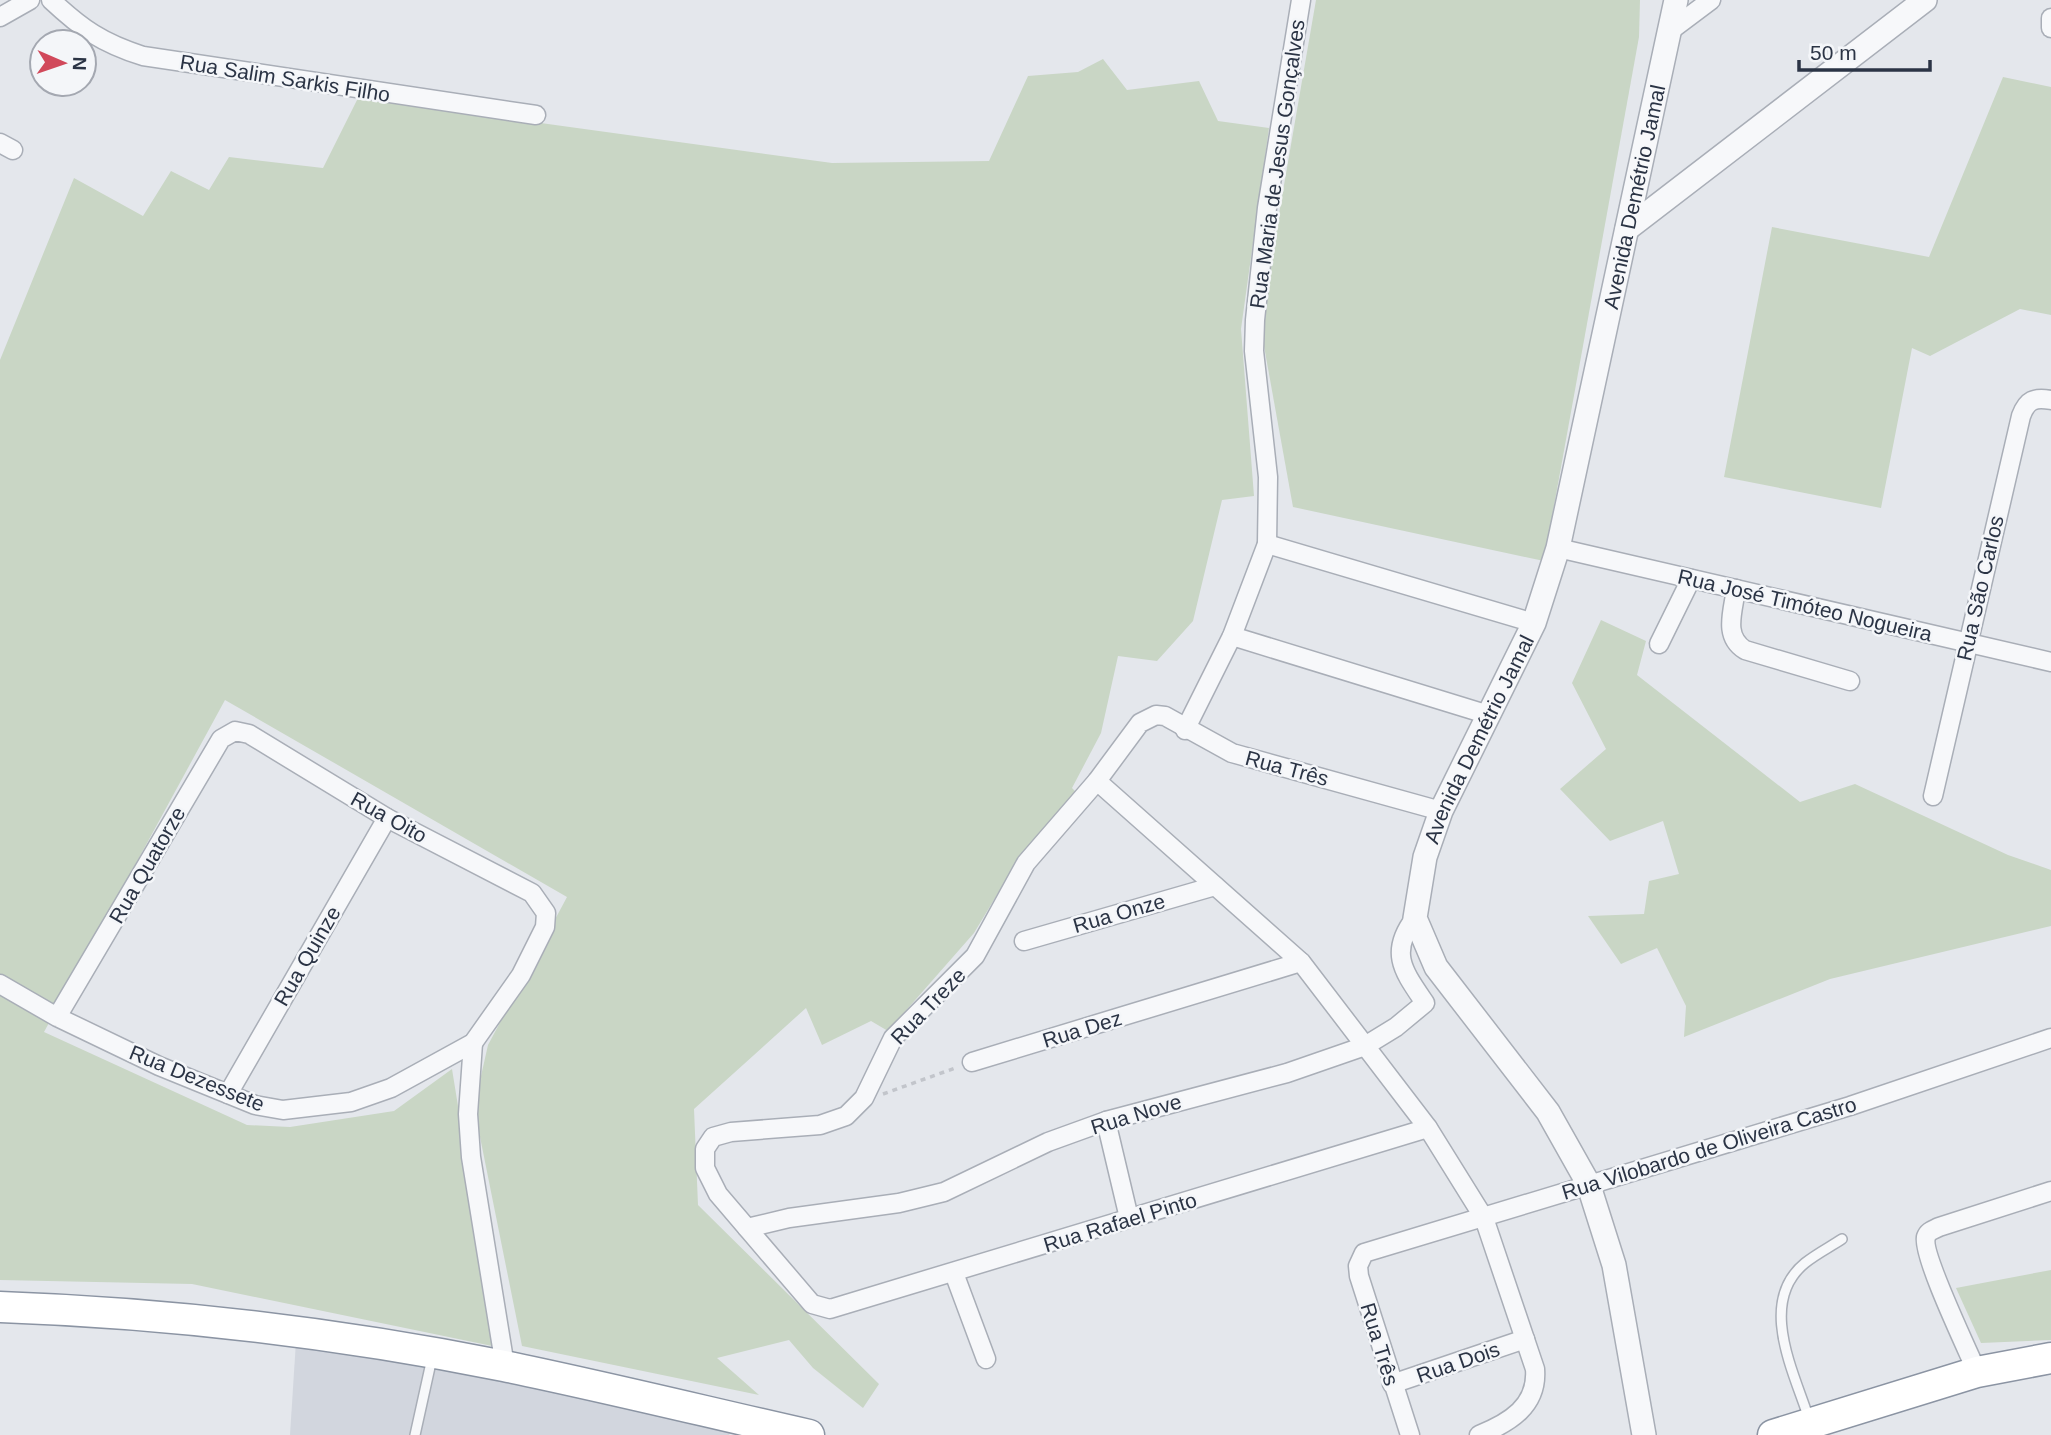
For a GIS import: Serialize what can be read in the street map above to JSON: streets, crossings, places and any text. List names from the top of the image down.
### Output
{
  "streets": {
    "street": [
      "Rua Salim Sarkis Filho",
      "Rua Maria de Jesus Gonçalves",
      "Avenida Demétrio Jamal",
      "Rua São Carlos",
      "Rua José Timóteo Nogueira",
      "Rua Três",
      "Rua Oito",
      "Rua Quatorze",
      "Rua Onze",
      "Rua Quinze",
      "Rua Treze",
      "Rua Dez",
      "Rua Dezessete",
      "Rua Nove",
      "Rua Vilobardo de Oliveira Castro",
      "Rua Rafael Pinto",
      "Rua Dois"
    ]
  },
  "crossings": [
    ["Rua Maria de Jesus Gonçalves", "Rua Três"],
    ["Avenida Demétrio Jamal", "Rua José Timóteo Nogueira"],
    ["Avenida Demétrio Jamal", "Rua Três"],
    ["Avenida Demétrio Jamal", "Rua Nove"],
    ["Rua São Carlos", "Rua José Timóteo Nogueira"],
    ["Rua Três", "Rua Treze"],
    ["Rua Três", "Rua Vilobardo de Oliveira Castro"],
    ["Rua Três", "Rua Dois"],
    ["Rua Oito", "Rua Quatorze"],
    ["Rua Oito", "Rua Quinze"],
    ["Rua Oito", "Rua Dezessete"],
    ["Rua Quatorze", "Rua Dezessete"],
    ["Rua Quinze", "Rua Dezessete"],
    ["Rua Treze", "Rua Nove"],
    ["Rua Treze", "Rua Rafael Pinto"]
  ],
  "scale_bar": "50 m",
  "north": "right"
}
